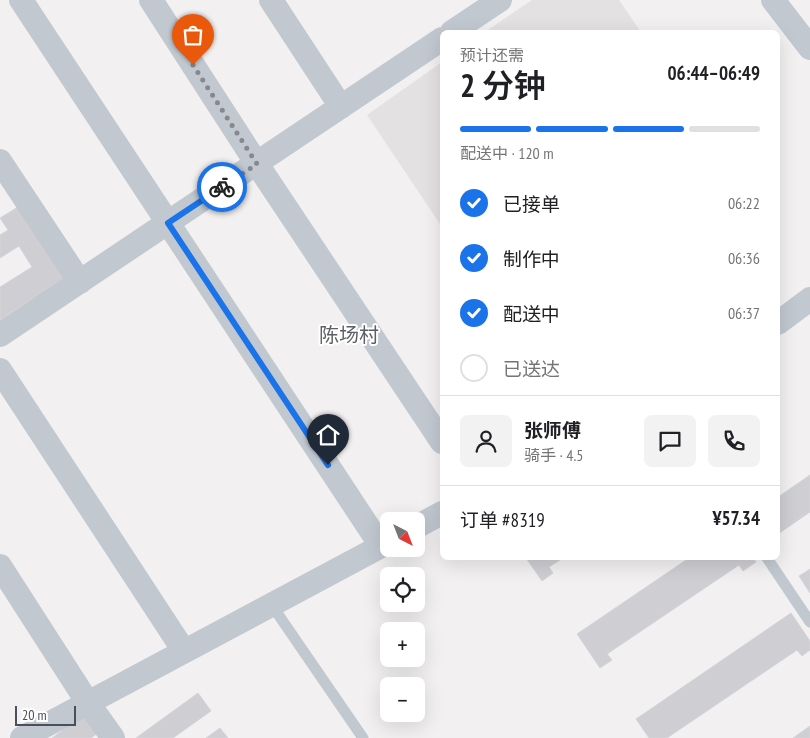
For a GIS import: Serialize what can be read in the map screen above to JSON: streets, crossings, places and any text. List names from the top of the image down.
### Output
{
  "districts": ["陈场村"],
  "scale_bar": "20 m",
  "north": "bottom right",
  "page": {
    "heading": ["2 分钟", "预计还需", "06:44–06:49"],
    "panel": [
      "张师傅",
      "骑手 · 4.5",
      "订单 #8319",
      "¥57.34"
    ],
    "bar": "配送中 · 120 m",
    "list": [
      ["已接单", "06:22"],
      ["制作中", "06:36"],
      ["配送中", "06:37"],
      "已送达"
    ],
    "map_buttons": ["+", "−"],
    "scale": "20 m"
  }
}
